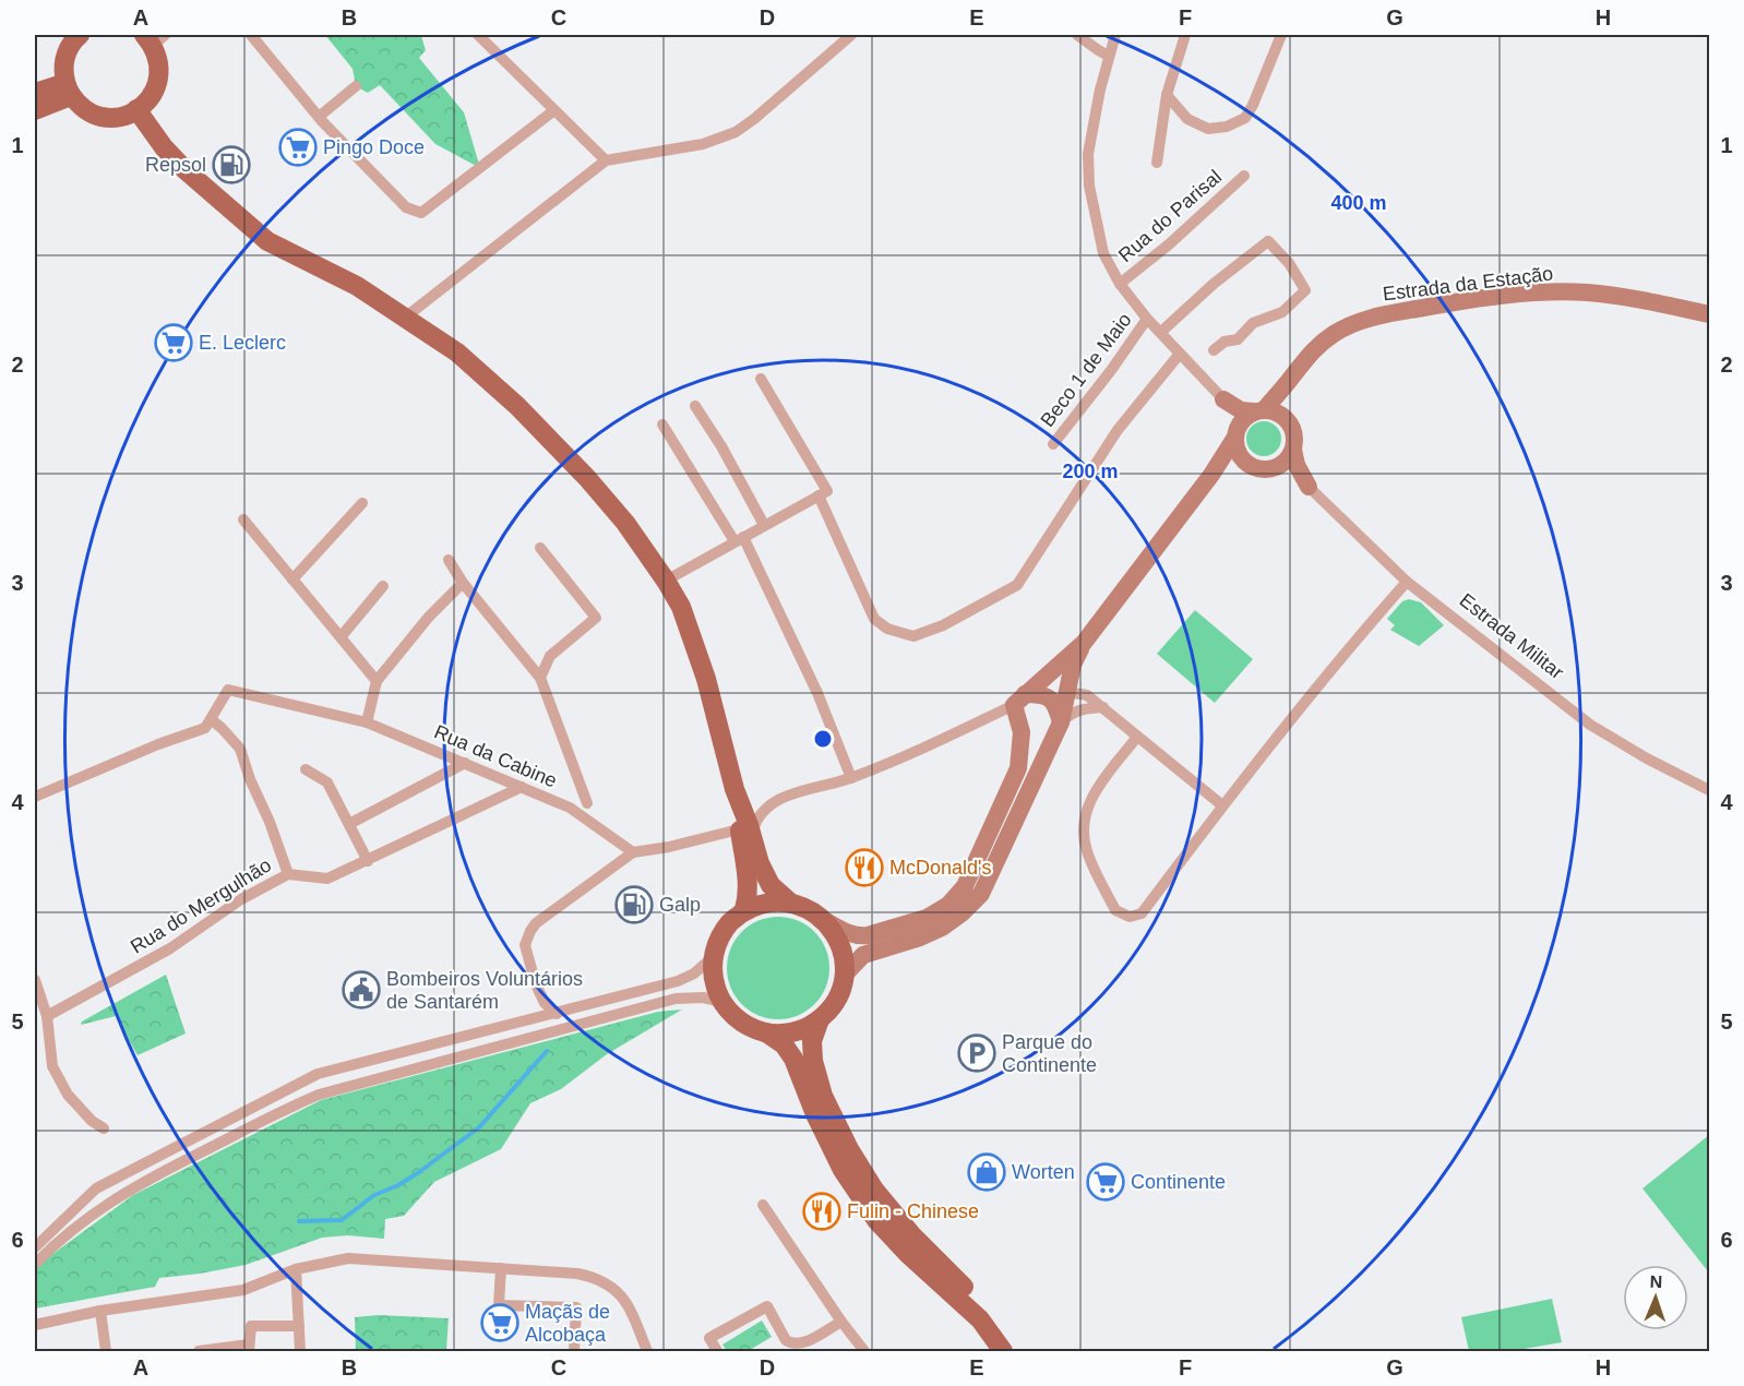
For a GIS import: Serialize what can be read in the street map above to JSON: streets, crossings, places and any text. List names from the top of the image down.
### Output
{
  "streets": {
    "street": [
      "Rua do Parisal",
      "Estrada da Estação",
      "Beco 1 de Maio",
      "Estrada Militar",
      "Rua da Cabine",
      "Rua do Mergulhão"
    ]
  },
  "crossings": [
    ["Estrada da Estação", "Estrada Militar"],
    ["Rua da Cabine", "Rua do Mergulhão"]
  ],
  "places": {
    "supermarket": [
      "Pingo Doce",
      "E. Leclerc",
      "Continente",
      "Maçãs de Alcobaça"
    ],
    "fuel station": ["Repsol", "Galp"],
    "restaurant": ["McDonald's", "Fulin - Chinese"],
    "public building": ["Bombeiros Voluntários de Santarém"],
    "parking": ["Parque do Continente"],
    "shop": ["Worten"]
  },
  "north": "top",
  "grid": {
    "columns": [
      "A",
      "B",
      "C",
      "D",
      "E",
      "F",
      "G",
      "H"
    ],
    "rows": [
      "1",
      "2",
      "3",
      "4",
      "5",
      "6"
    ]
  },
  "rings": ["400 m", "200 m"]
}
